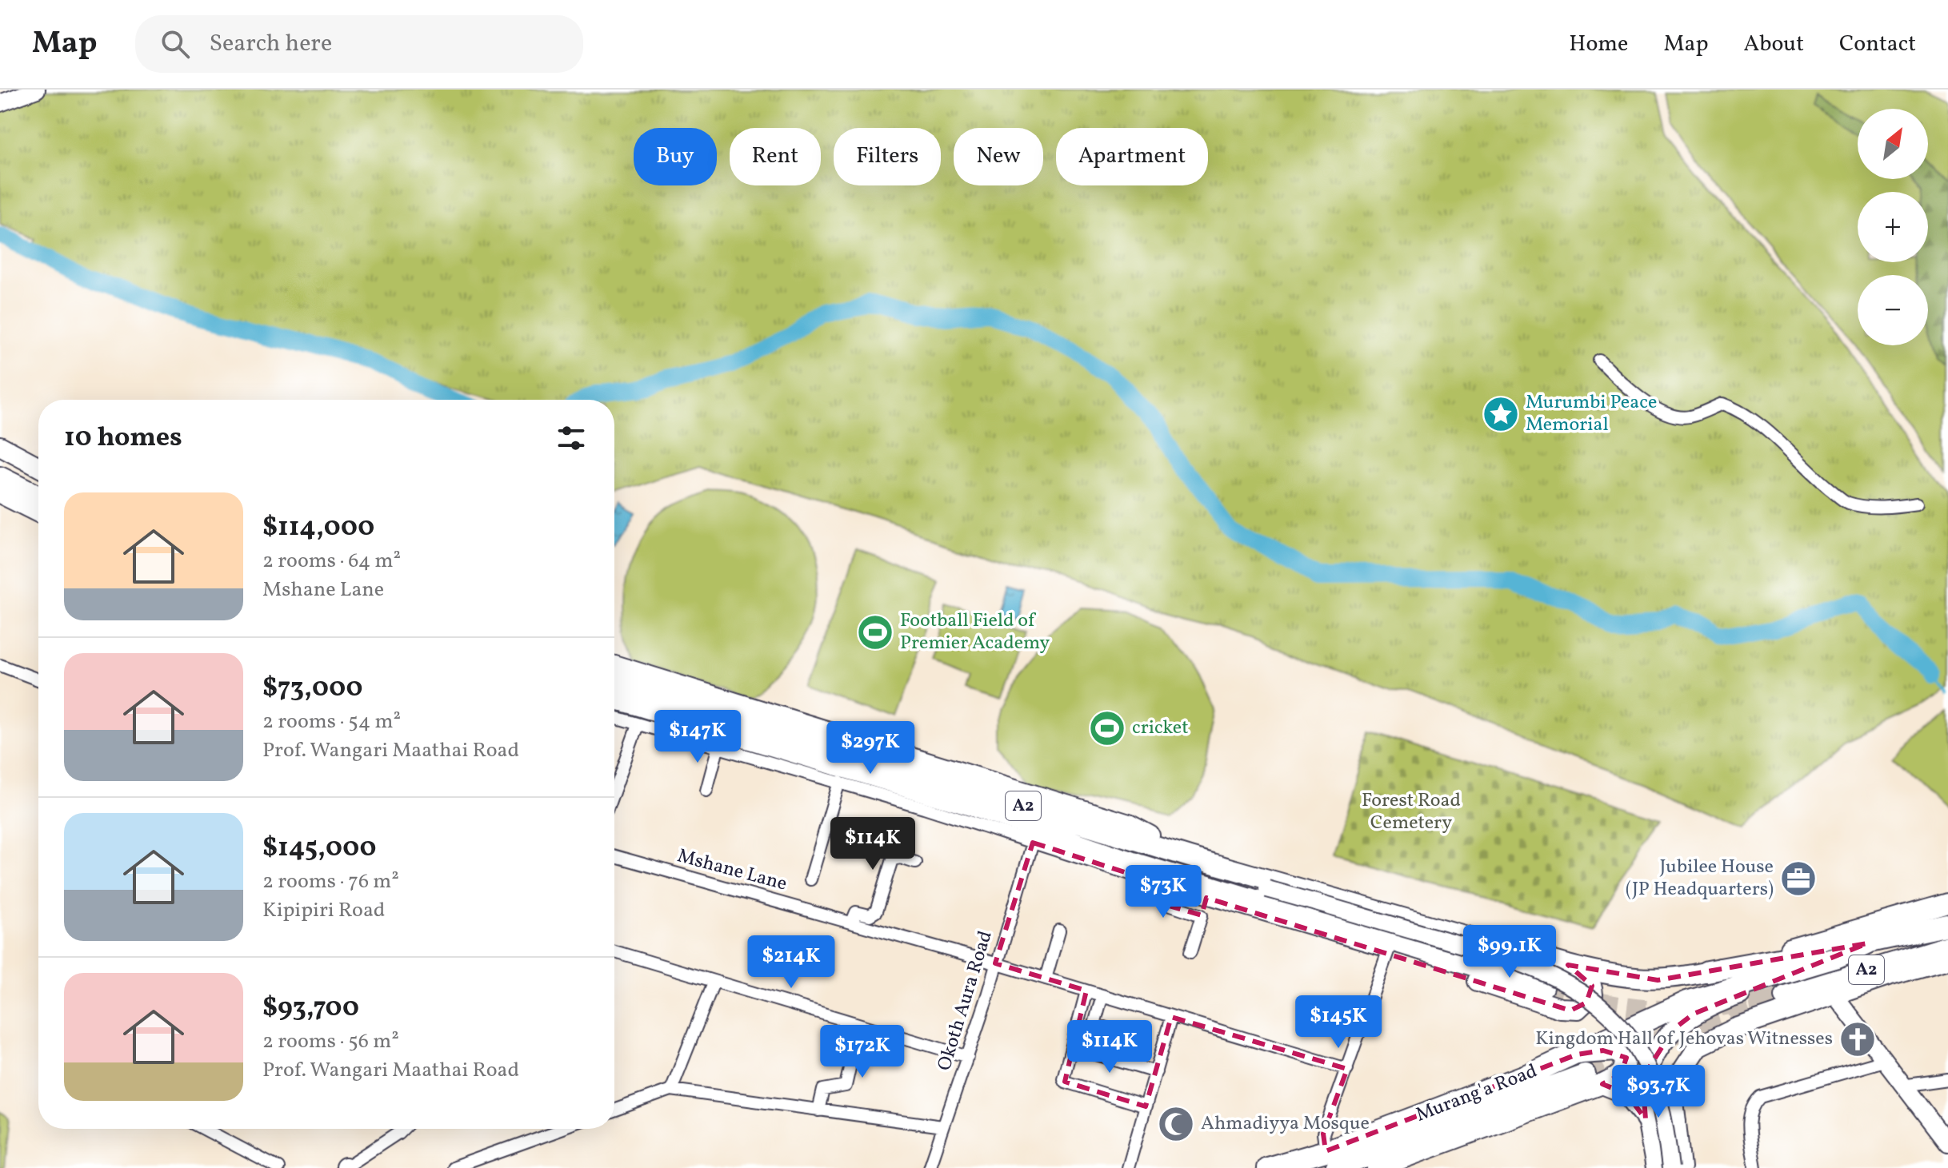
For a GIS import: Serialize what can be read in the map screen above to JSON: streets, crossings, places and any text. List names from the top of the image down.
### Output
{
  "streets": {
    "highway": ["A2", "Murang'a Road"],
    "street": ["Mshane Lane", "Okoth Aura Road"]
  },
  "crossings": [
    ["A2", "Murang'a Road"],
    ["Mshane Lane", "Okoth Aura Road"]
  ],
  "parks": ["Forest Road Cemetery"],
  "places": {
    "place": ["Murumbi Peace Memorial"],
    "sports": ["Football Field of Premier Academy", "cricket"],
    "office": ["Jubilee House (JP Headquarters)"],
    "church": ["Kingdom Hall of Jehovas Witnesses"],
    "mosque": ["Ahmadiyya Mosque"]
  },
  "north": "top right",
  "page": {
    "header": "Map",
    "search": "Search here",
    "nav": [
      "Home",
      "Map",
      "About",
      "Contact"
    ],
    "map_buttons": ["+", "−"],
    "chip": [
      "Buy",
      "Rent",
      "Filters",
      "New",
      "Apartment"
    ],
    "heading": "10 homes",
    "list": [
      {
        "name": "$114,000",
        "note": "2 rooms · 64 m² · Mshane Lane"
      },
      {
        "name": "$73,000",
        "note": "2 rooms · 54 m² · Prof. Wangari Maathai Road"
      },
      {
        "name": "$145,000",
        "note": "2 rooms · 76 m² · Kipipiri Road"
      },
      {
        "name": "$93,700",
        "note": "2 rooms · 56 m² · Prof. Wangari Maathai Road"
      }
    ],
    "price": [
      "$147K",
      "$297K",
      "$114K",
      "$73K",
      "$99.1K",
      "$214K",
      "$145K",
      "$114K",
      "$172K",
      "$93.7K"
    ]
  }
}
